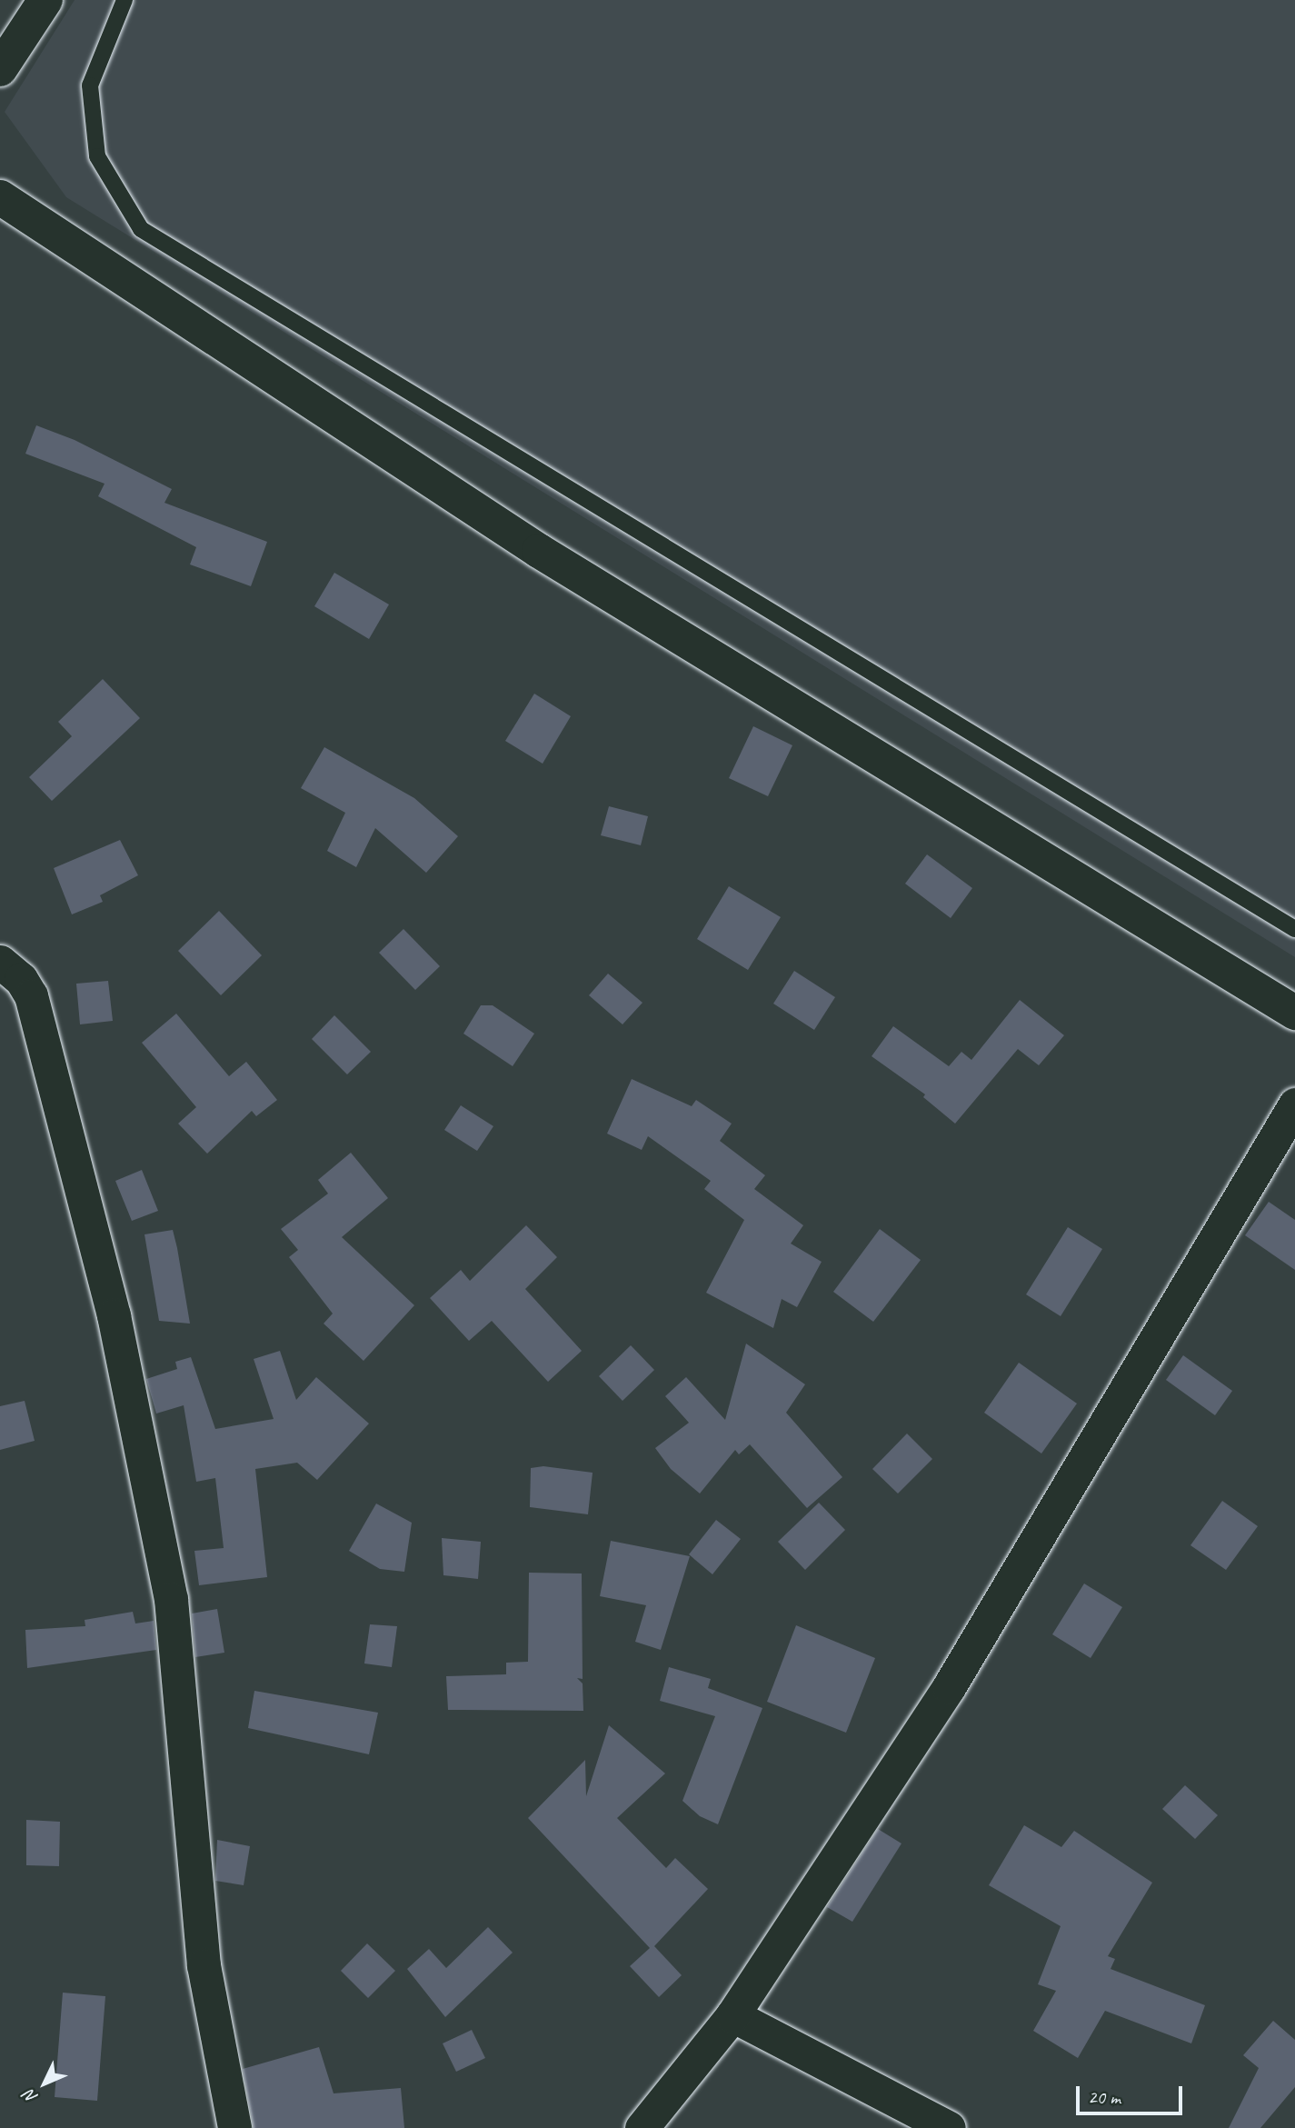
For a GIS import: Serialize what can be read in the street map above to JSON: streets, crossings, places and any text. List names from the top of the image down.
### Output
{
  "scale_bar": "20 m",
  "north": "bottom left"
}
